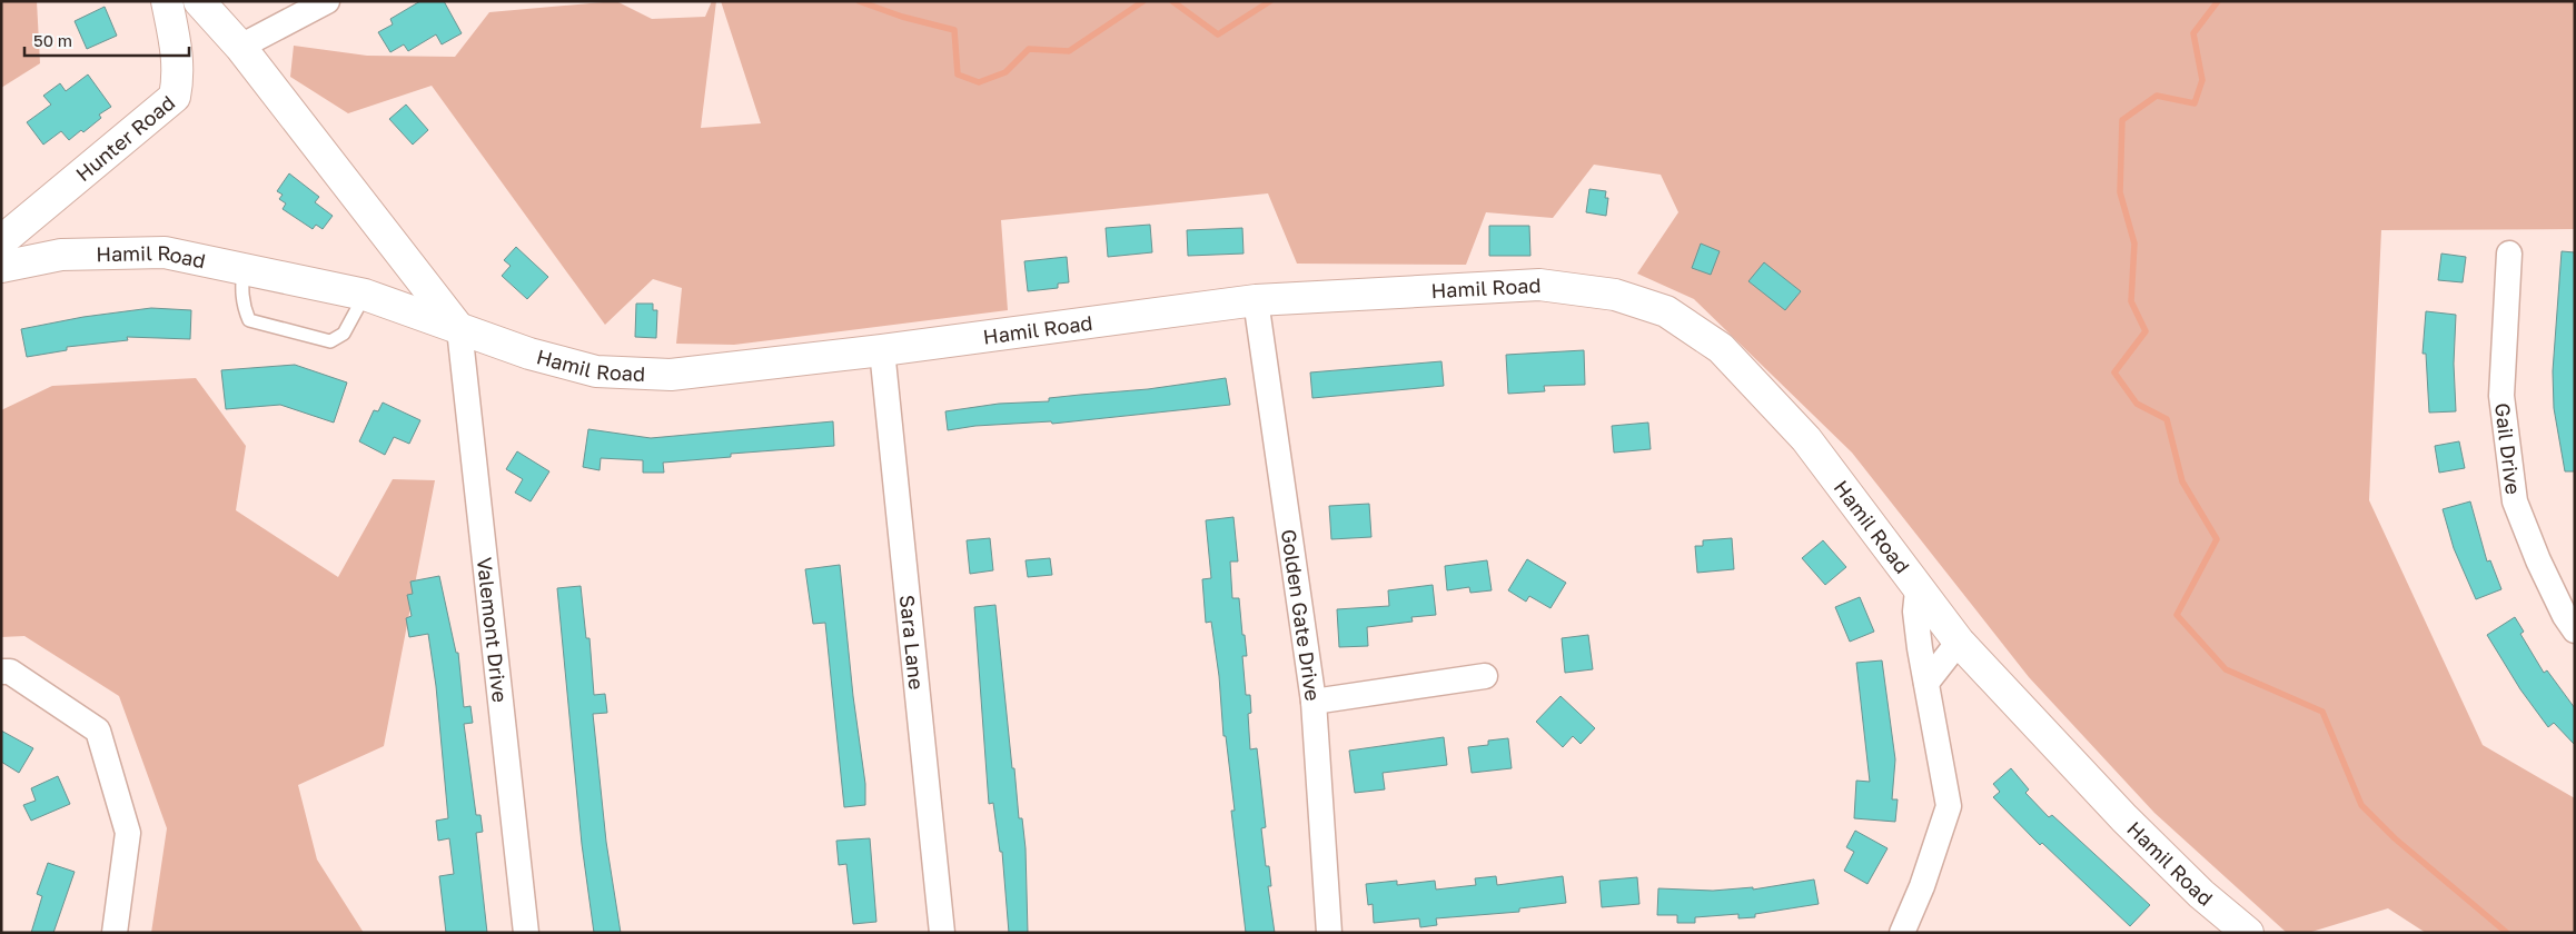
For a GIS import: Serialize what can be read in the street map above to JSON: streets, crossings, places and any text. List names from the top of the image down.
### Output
{
  "streets": {
    "street": [
      "Hunter Road",
      "Hamil Road",
      "Gail Drive",
      "Golden Gate Drive",
      "Valemont Drive",
      "Sara Lane"
    ]
  },
  "crossings": [
    ["Hamil Road", "Golden Gate Drive"],
    ["Hamil Road", "Valemont Drive"],
    ["Hamil Road", "Sara Lane"]
  ],
  "scale_bar": "50 m"
}
